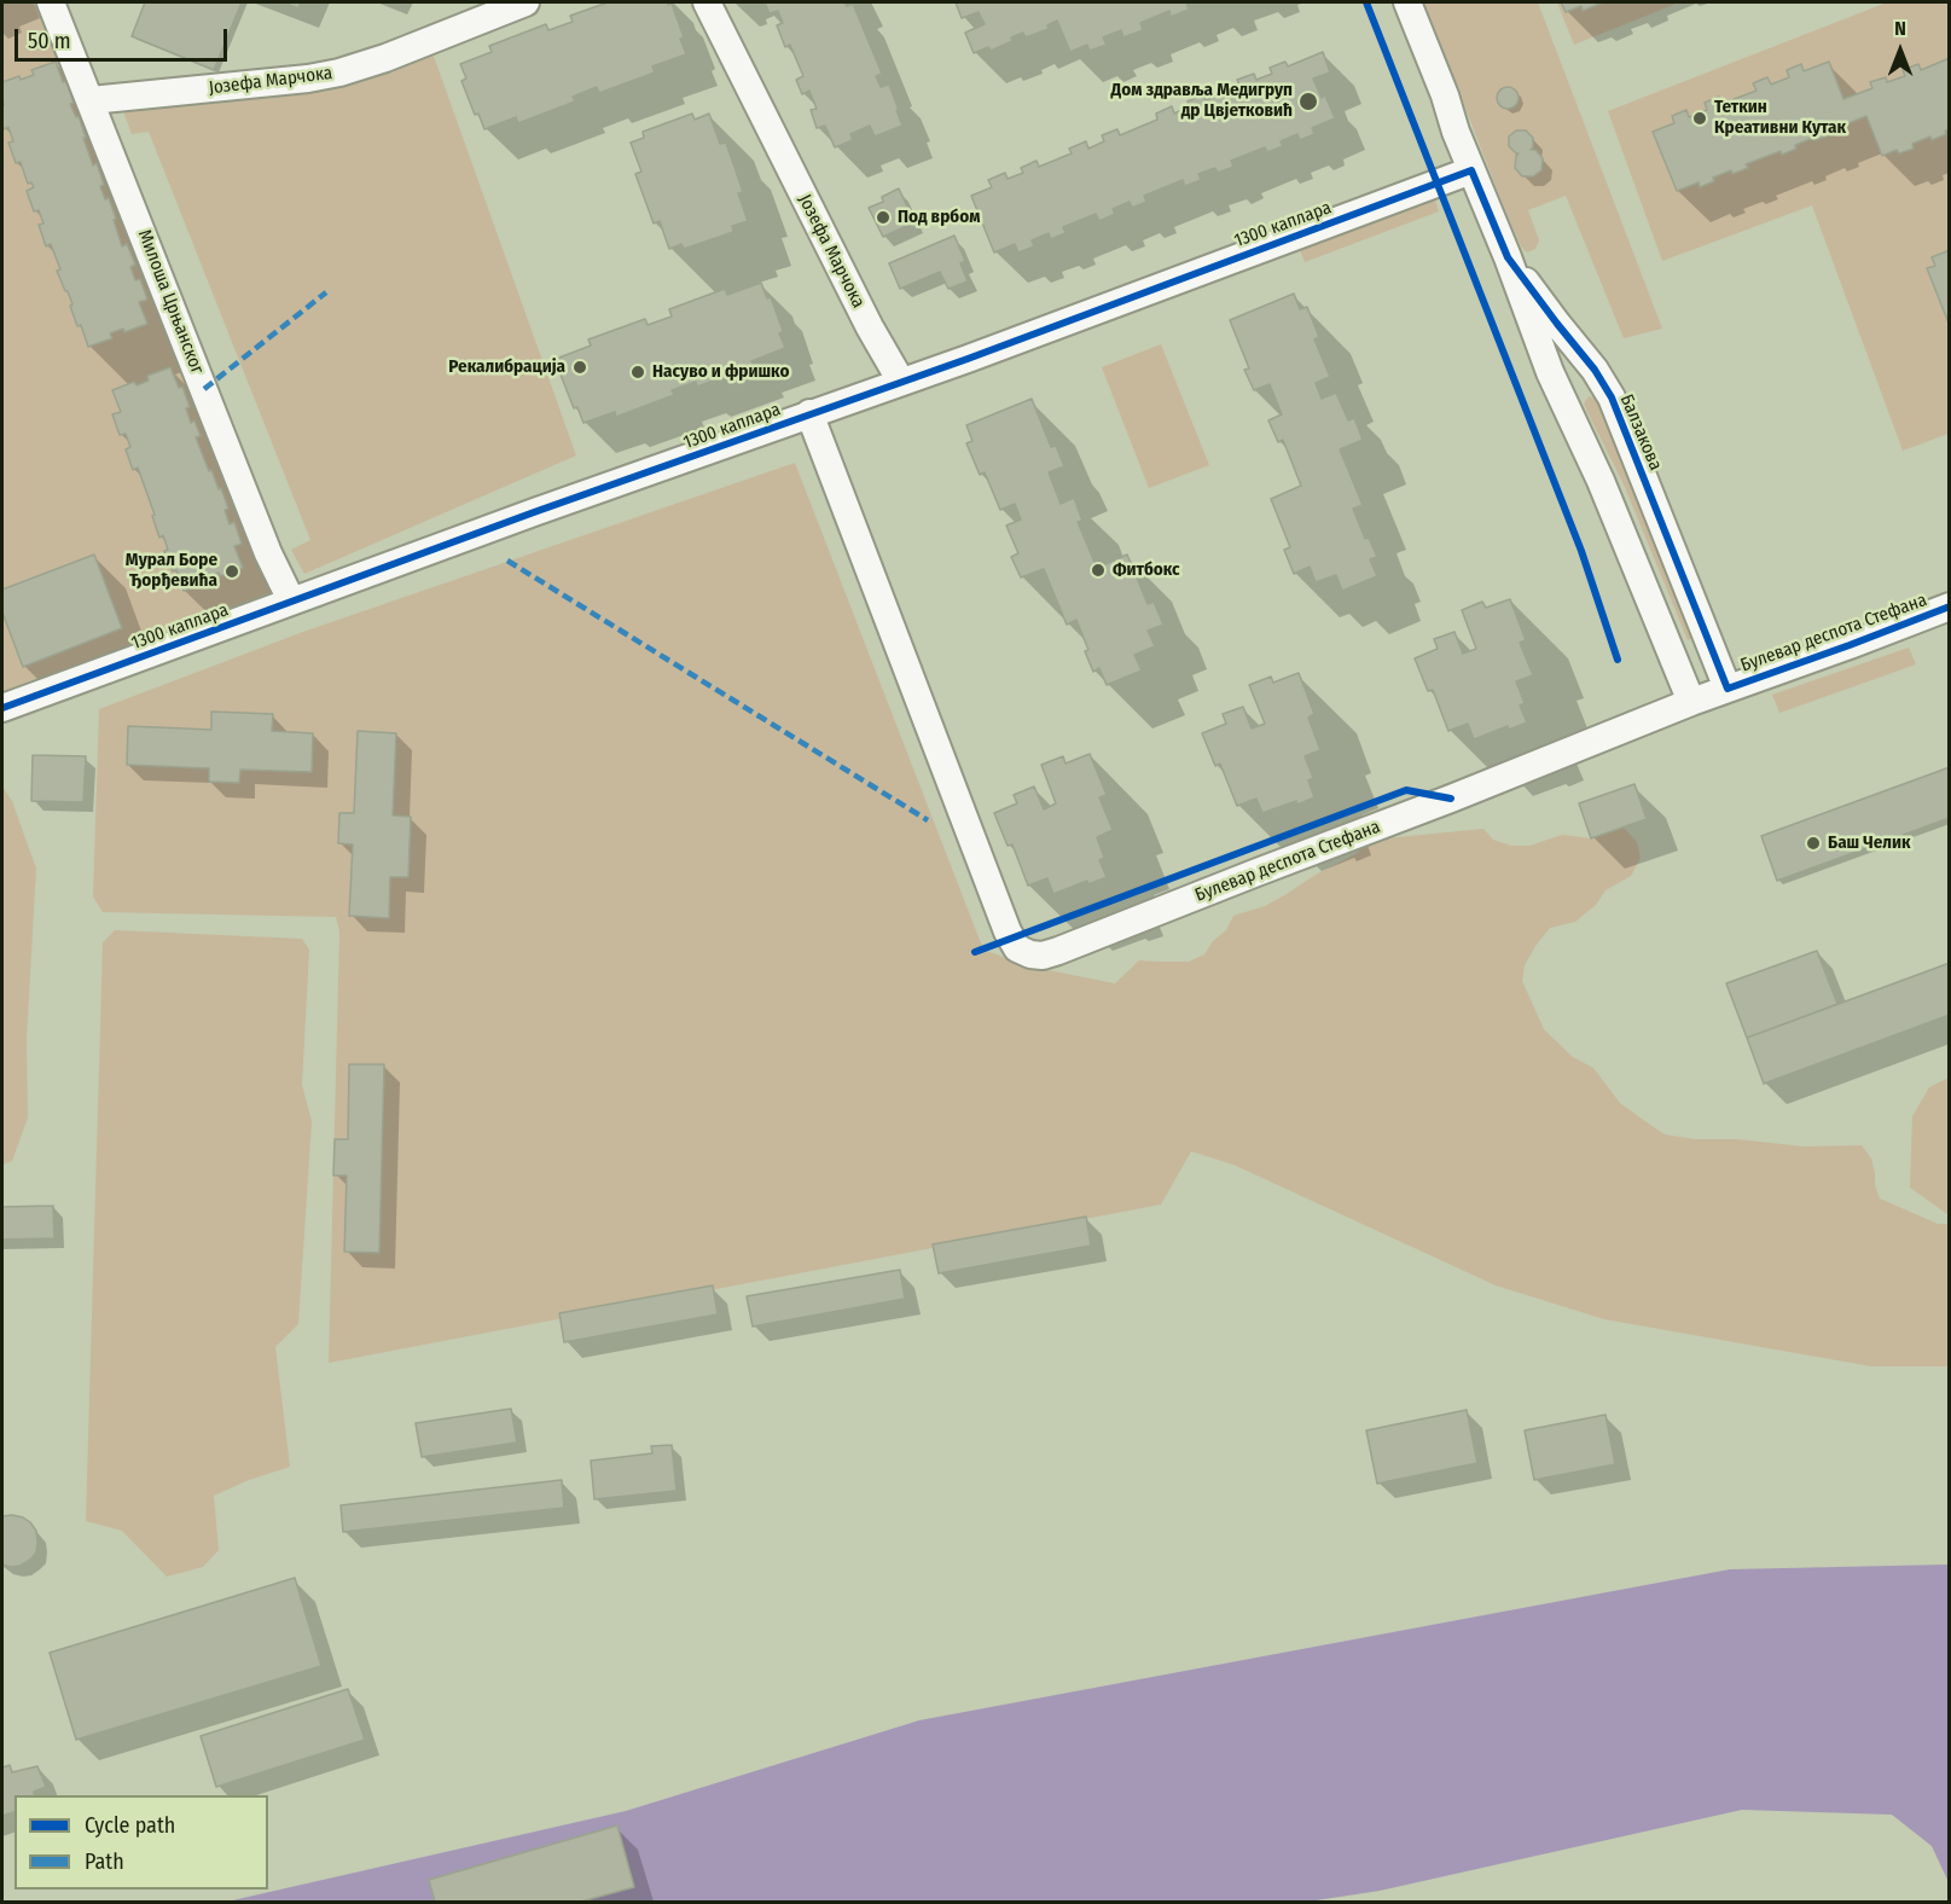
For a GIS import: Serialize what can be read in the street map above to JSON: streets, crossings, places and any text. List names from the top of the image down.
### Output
{
  "streets": {
    "street": [
      "Јозефа Марчока",
      "1300 каплара",
      "Милоша Црњанског",
      "Балзакова",
      "Булевар деспота Стефана"
    ]
  },
  "crossings": [
    ["Јозефа Марчока", "1300 каплара"],
    ["Јозефа Марчока", "Милоша Црњанског"],
    ["1300 каплара", "Милоша Црњанског"],
    ["1300 каплара", "Балзакова"],
    ["1300 каплара", "Булевар деспота Стефана"],
    ["Балзакова", "Булевар деспота Стефана"]
  ],
  "places": [
    "Дом здравља Медигруп др Цвјетковић",
    "Теткин Креативни Кутак",
    "Под врбом",
    "Рекалибрација",
    "Насуво и фришко",
    "Фитбокс",
    "Мурал Боре Ђорђевића",
    "Баш Челик"
  ],
  "legend": ["Cycle path", "Path"],
  "scale_bar": "50 m",
  "north": "top"
}
